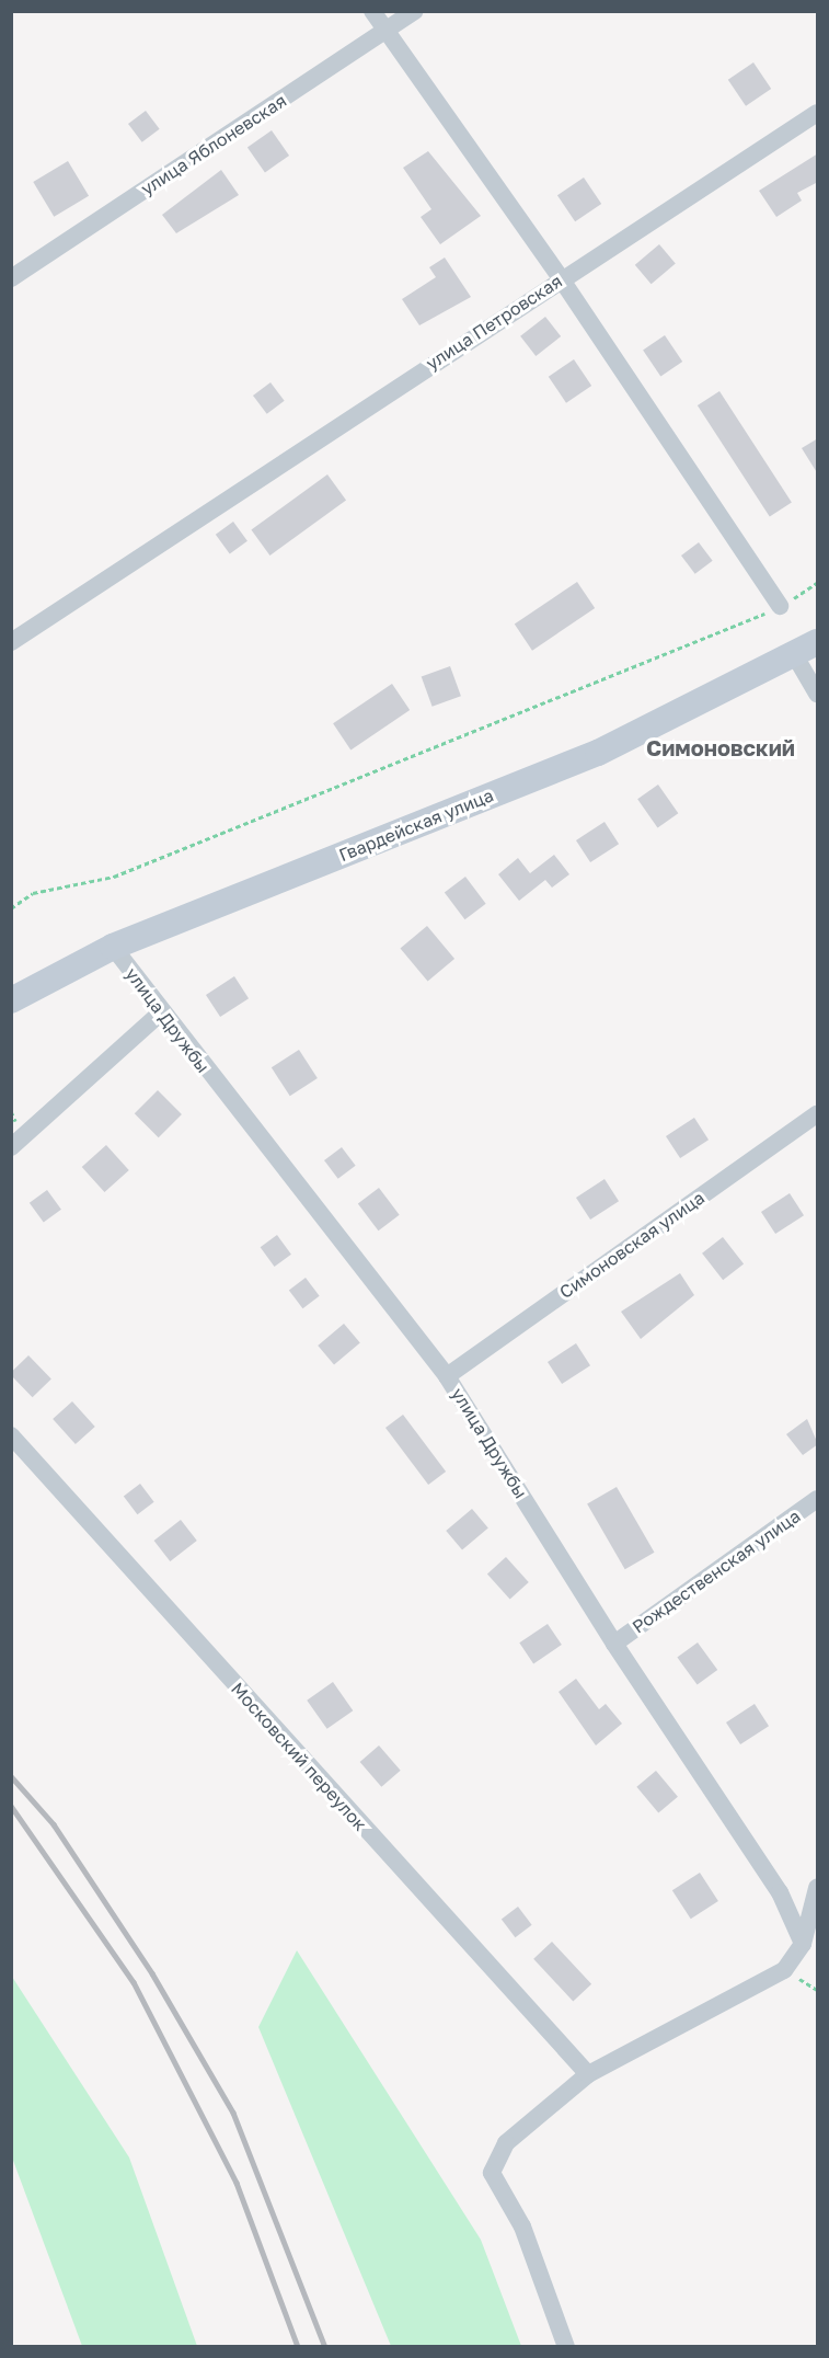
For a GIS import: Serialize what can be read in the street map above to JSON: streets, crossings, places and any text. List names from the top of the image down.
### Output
{
  "streets": {
    "street": [
      "улица Яблоневская",
      "улица Петровская",
      "Гвардейская улица",
      "улица Дружбы",
      "Симоновская улица",
      "Рождественская улица",
      "Московский переулок"
    ]
  },
  "crossings": [
    ["Гвардейская улица", "улица Дружбы"],
    ["улица Дружбы", "Симоновская улица"],
    ["улица Дружбы", "Рождественская улица"]
  ],
  "districts": ["Симоновский"]
}
